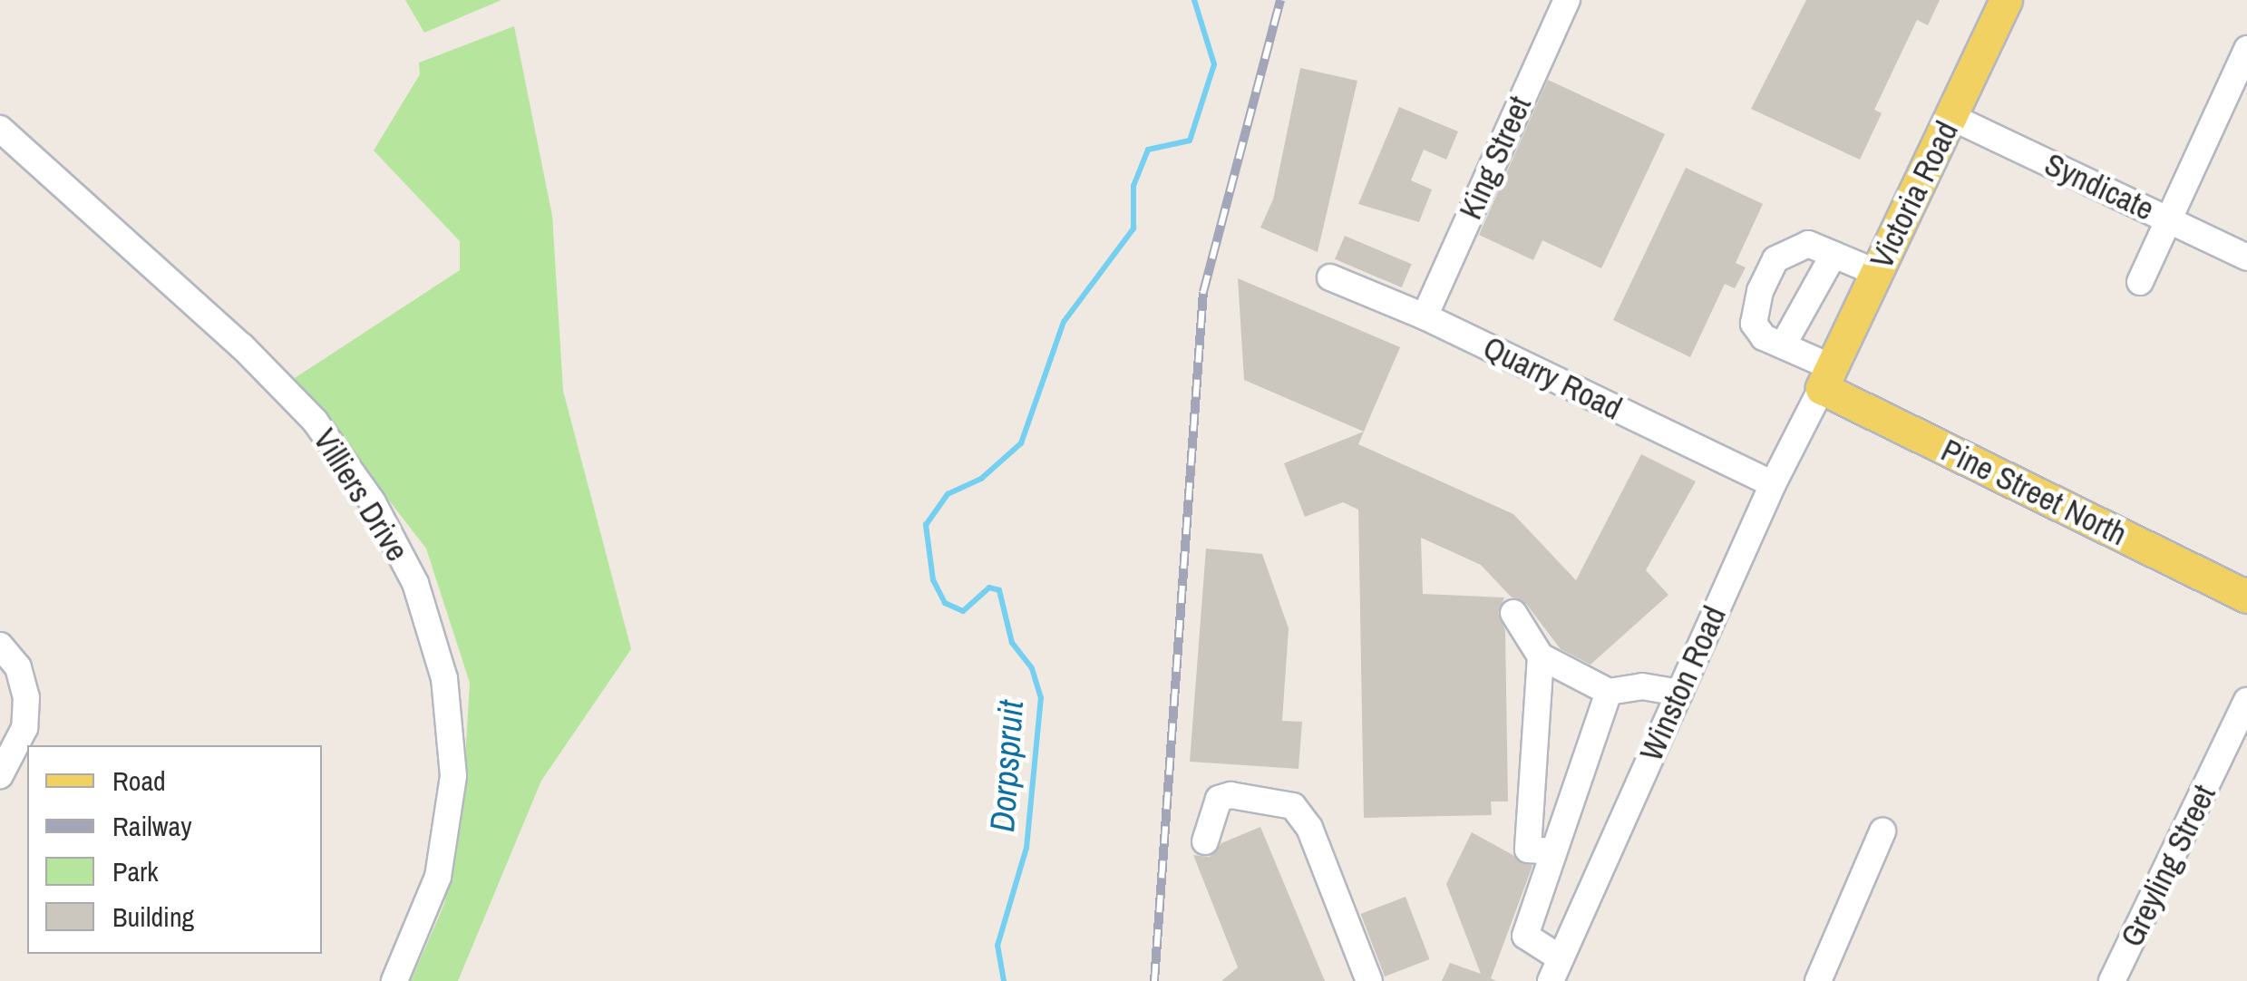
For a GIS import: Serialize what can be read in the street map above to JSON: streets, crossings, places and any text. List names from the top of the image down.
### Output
{
  "streets": {
    "main road": ["Victoria Road", "Pine Street North"],
    "street": [
      "King Street",
      "Syndicate",
      "Quarry Road",
      "Villiers Drive",
      "Winston Road",
      "Greyling Street"
    ]
  },
  "crossings": [
    ["King Street", "Quarry Road"],
    ["Syndicate", "Victoria Road"],
    ["Victoria Road", "Pine Street North"],
    ["Victoria Road", "Winston Road"],
    ["Quarry Road", "Winston Road"],
    ["Pine Street North", "Winston Road"]
  ],
  "water": ["Dorpspruit"],
  "legend": [
    "Road",
    "Railway",
    "Park",
    "Building"
  ]
}
